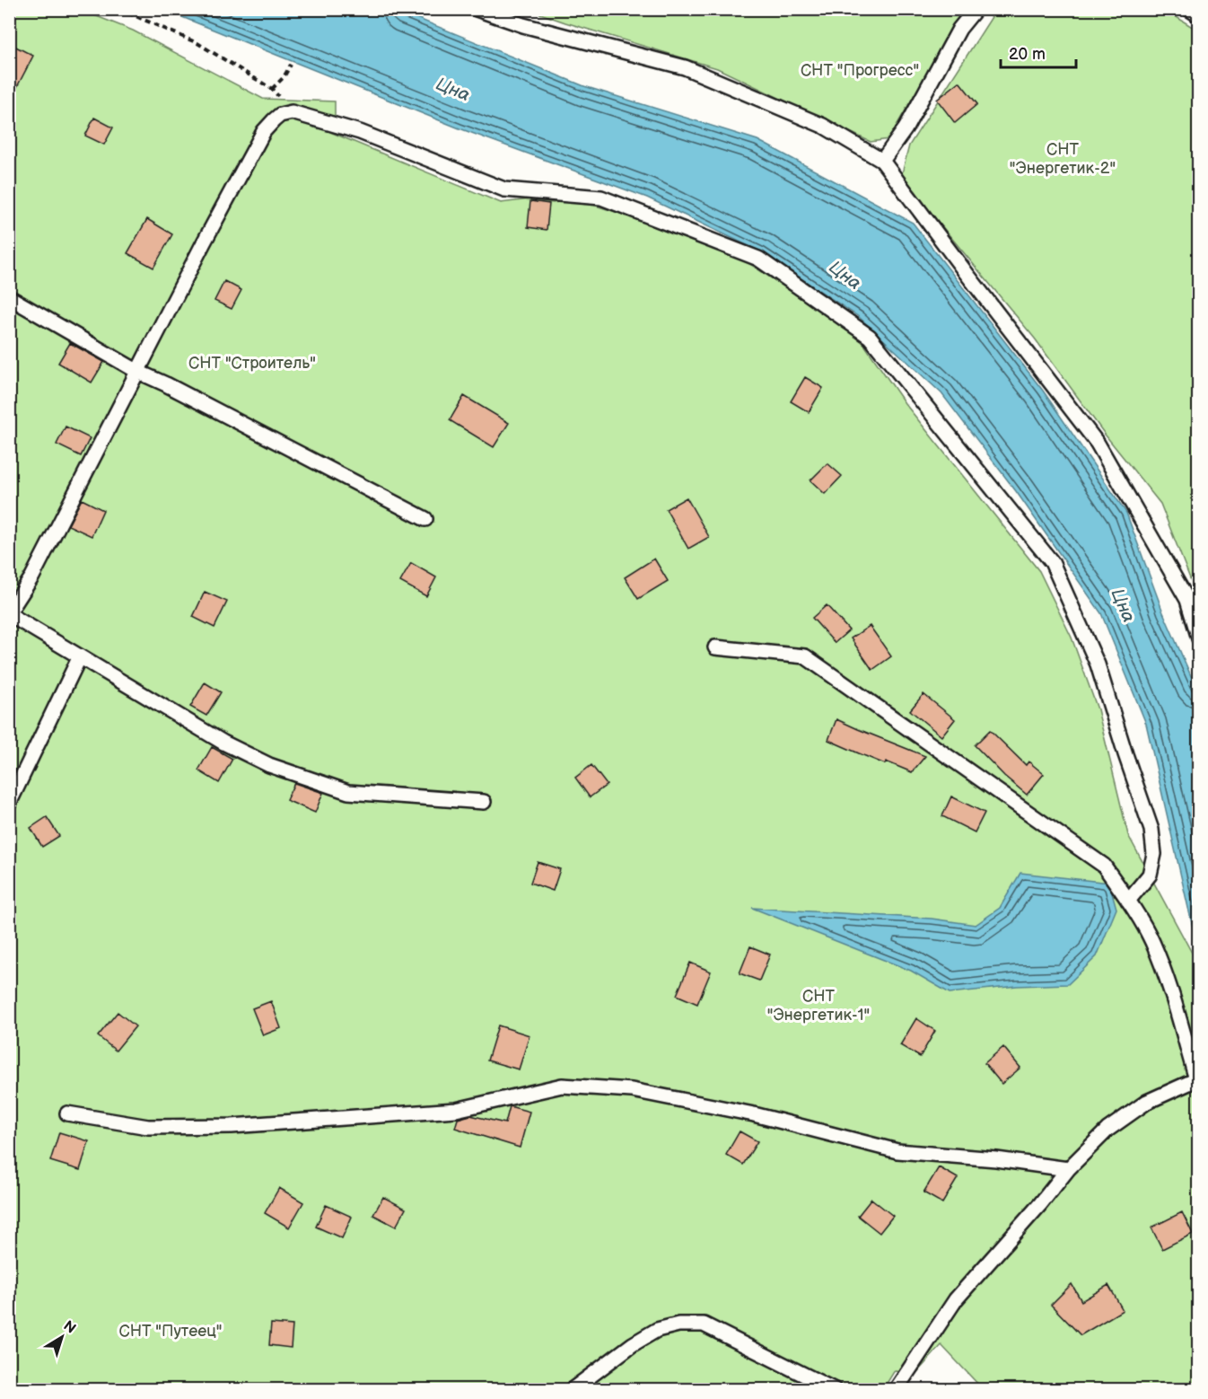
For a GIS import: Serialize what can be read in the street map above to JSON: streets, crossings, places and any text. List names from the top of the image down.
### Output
{
  "water": ["Цна"],
  "parks": [
    "СНТ \"Прогресс\"",
    "СНТ \"Энергетик-2\"",
    "СНТ \"Строитель\"",
    "СНТ \"Энергетик-1\"",
    "СНТ \"Путеец\""
  ],
  "scale_bar": "20 m",
  "north": "top right"
}
